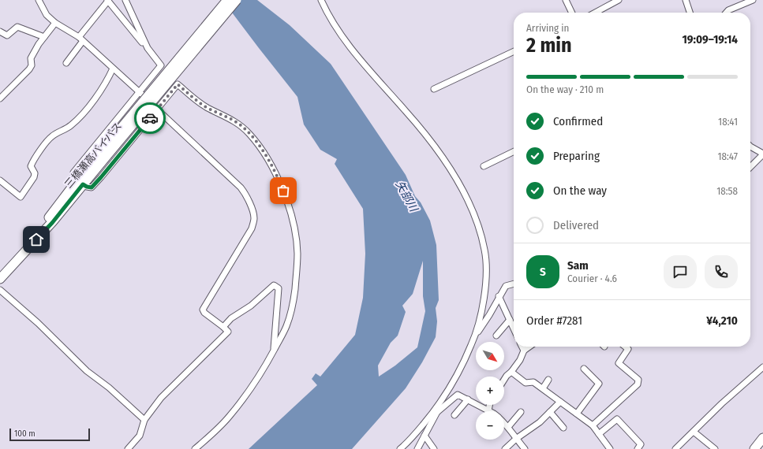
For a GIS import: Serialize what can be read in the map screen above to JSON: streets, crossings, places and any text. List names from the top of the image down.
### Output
{
  "streets": {
    "highway": ["三橋瀬高バイパス"]
  },
  "water": ["矢部川"],
  "scale_bar": "100 m",
  "north": "bottom right",
  "page": {
    "heading": ["2 min", "Arriving in", "19:09–19:14"],
    "panel": [
      "Sam",
      "Courier · 4.6",
      "Order #7281",
      "¥4,210"
    ],
    "bar": "On the way · 210 m",
    "list": [
      ["Confirmed", "18:41"],
      ["Preparing", "18:47"],
      ["On the way", "18:58"],
      "Delivered"
    ],
    "round": "S",
    "map_buttons": ["+", "−"],
    "scale": "100 m"
  }
}
